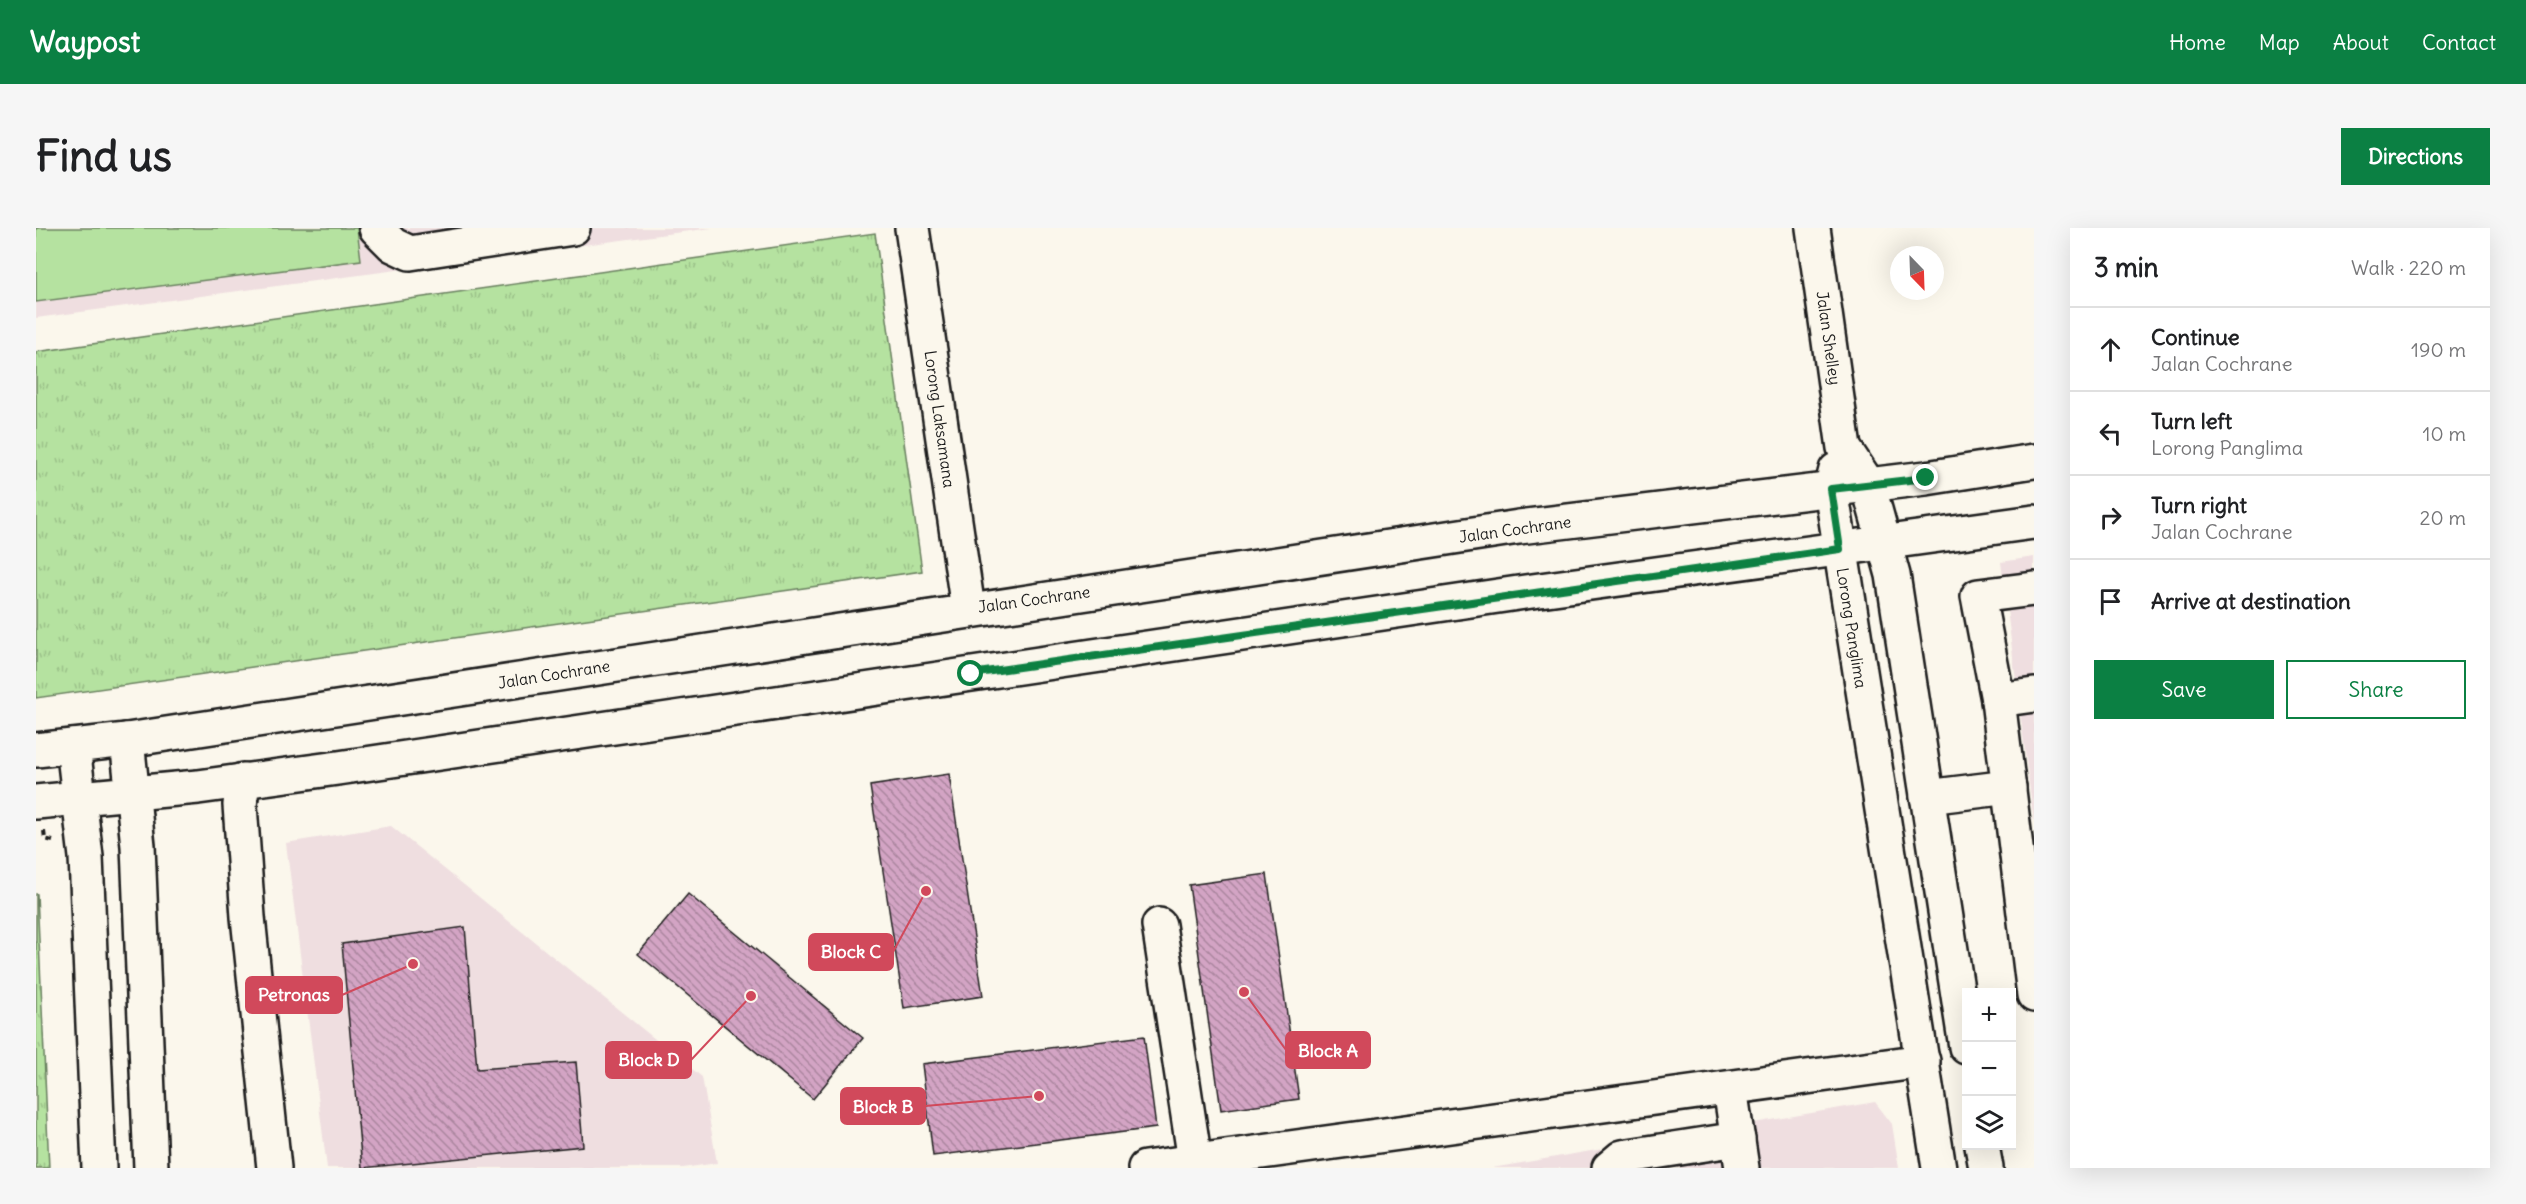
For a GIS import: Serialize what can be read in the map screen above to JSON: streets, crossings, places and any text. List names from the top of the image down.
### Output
{
  "streets": {
    "street": [
      "Jalan Shelley",
      "Lorong Laksamana",
      "Jalan Cochrane",
      "Lorong Panglima"
    ]
  },
  "crossings": [
    ["Jalan Shelley", "Lorong Panglima"],
    ["Lorong Laksamana", "Jalan Cochrane"],
    ["Jalan Cochrane", "Lorong Panglima"]
  ],
  "places": [
    "Block C",
    "Petronas",
    "Block A",
    "Block D",
    "Block B"
  ],
  "north": "bottom right",
  "page": {
    "header": "Waypost",
    "nav": [
      "Home",
      "Map",
      "About",
      "Contact"
    ],
    "buttons": [
      "Directions",
      ["Save", "Share"]
    ],
    "title": "Find us",
    "heading": ["3 min", "Walk · 220 m"],
    "list": [
      ["Continue", "Jalan Cochrane", "190 m"],
      ["Turn left", "Lorong Panglima", "10 m"],
      ["Turn right", "Jalan Cochrane", "20 m"],
      "Arrive at destination"
    ],
    "map_buttons": ["+", "−"]
  }
}
